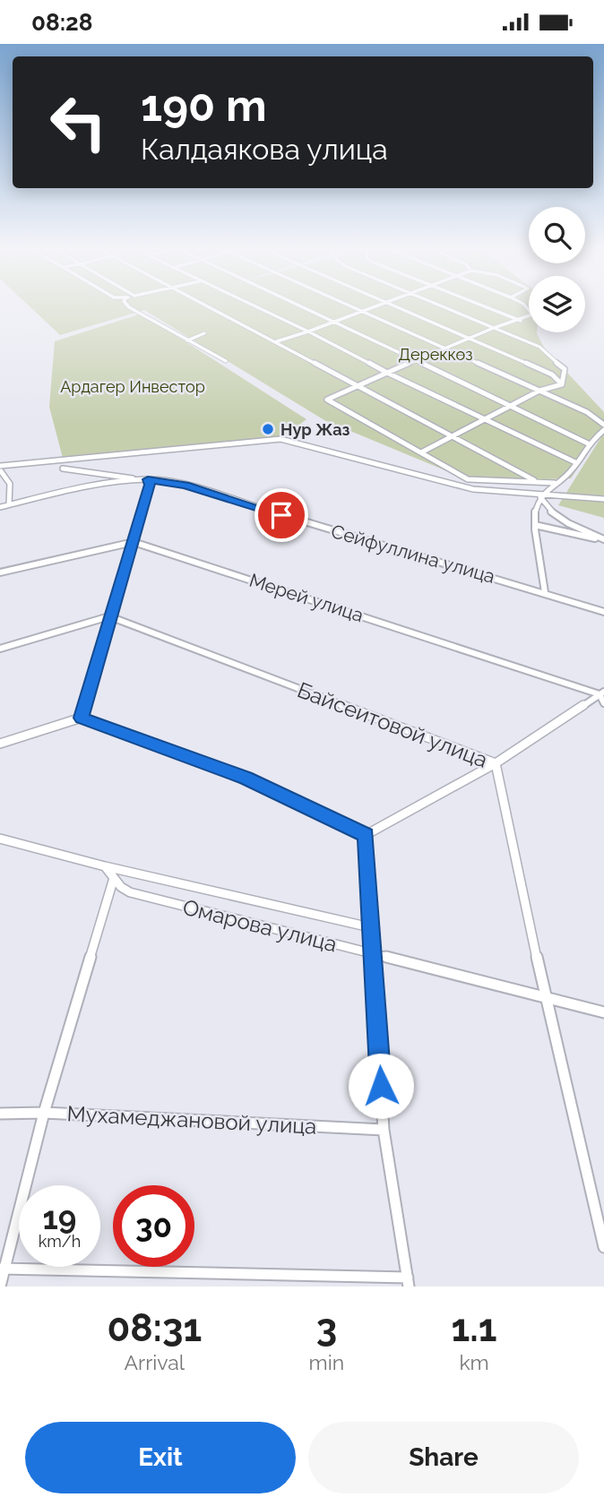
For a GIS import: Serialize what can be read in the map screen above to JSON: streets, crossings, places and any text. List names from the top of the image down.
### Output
{
  "streets": {
    "street": [
      "Сейфуллина улица",
      "Мерей улица",
      "Байсеитовой улица",
      "Омарова улица",
      "Мухамеджановой улица"
    ]
  },
  "crossings": [
    ["Байсеитовой улица", "Омарова улица"]
  ],
  "parks": ["Дереккөз", "Ардагер Инвестор"],
  "places": ["Нур Жаз"],
  "page": {
    "status": "08:28",
    "turn": ["190 m", "Калдаякова улица"],
    "speed": "19 km/h",
    "limit": "30",
    "eta": [
      "08:31",
      "Arrival",
      "3",
      "min",
      "1.1",
      "km"
    ],
    "buttons": ["Exit", "Share"]
  }
}
